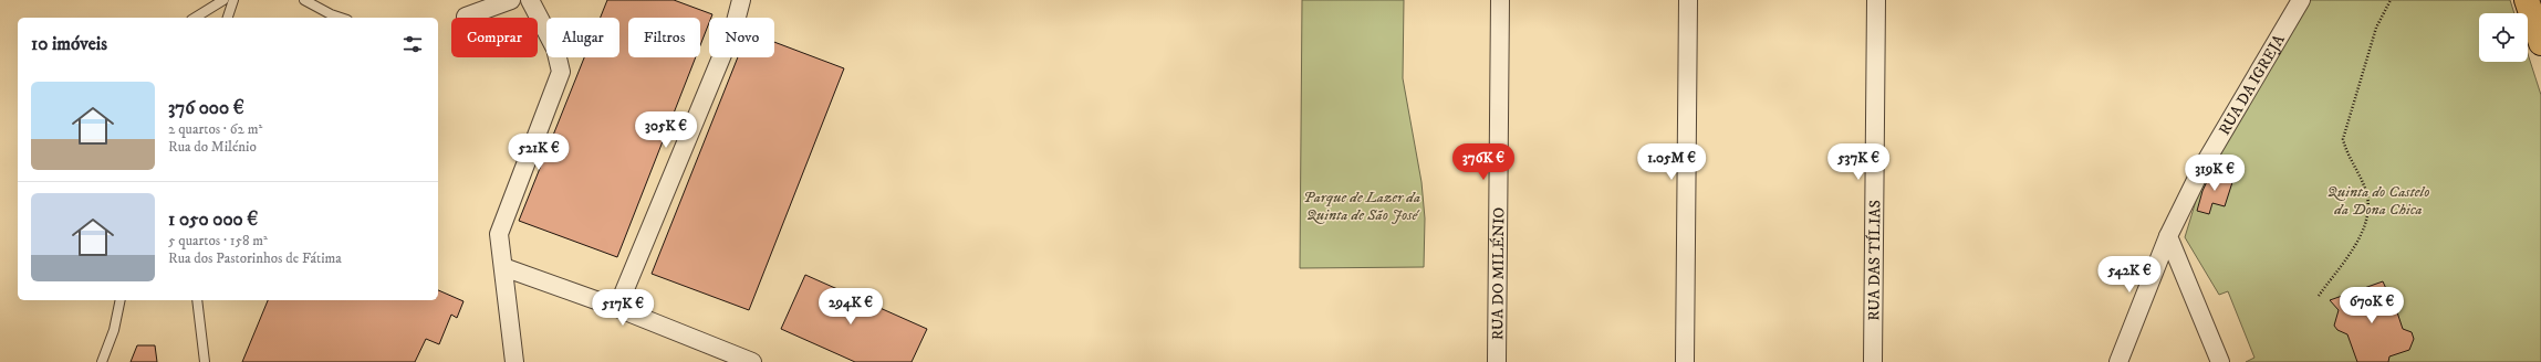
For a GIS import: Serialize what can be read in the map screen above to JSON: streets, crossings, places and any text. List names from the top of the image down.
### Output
{
  "streets": {
    "street": ["RUA DA IGREJA", "RUA DAS TÍLIAS", "RUA DO MILÉNIO"]
  },
  "parks": ["Quinta do Castelo da Dona Chica", "Parque de Lazer da Quinta de São José"],
  "page": {
    "chip": [
      "Comprar",
      "Alugar",
      "Filtros",
      "Novo"
    ],
    "heading": "10 imóveis",
    "list": [
      {
        "name": "376 000 €",
        "note": "2 quartos · 62 m² · Rua do Milénio"
      },
      {
        "name": "1 050 000 €",
        "note": "5 quartos · 158 m² · Rua dos Pastorinhos de Fátima"
      }
    ],
    "price": [
      "305K €",
      "521K €",
      "376K €",
      "1.05M €",
      "537K €",
      "319K €",
      "542K €",
      "670K €",
      "294K €",
      "517K €"
    ]
  }
}
